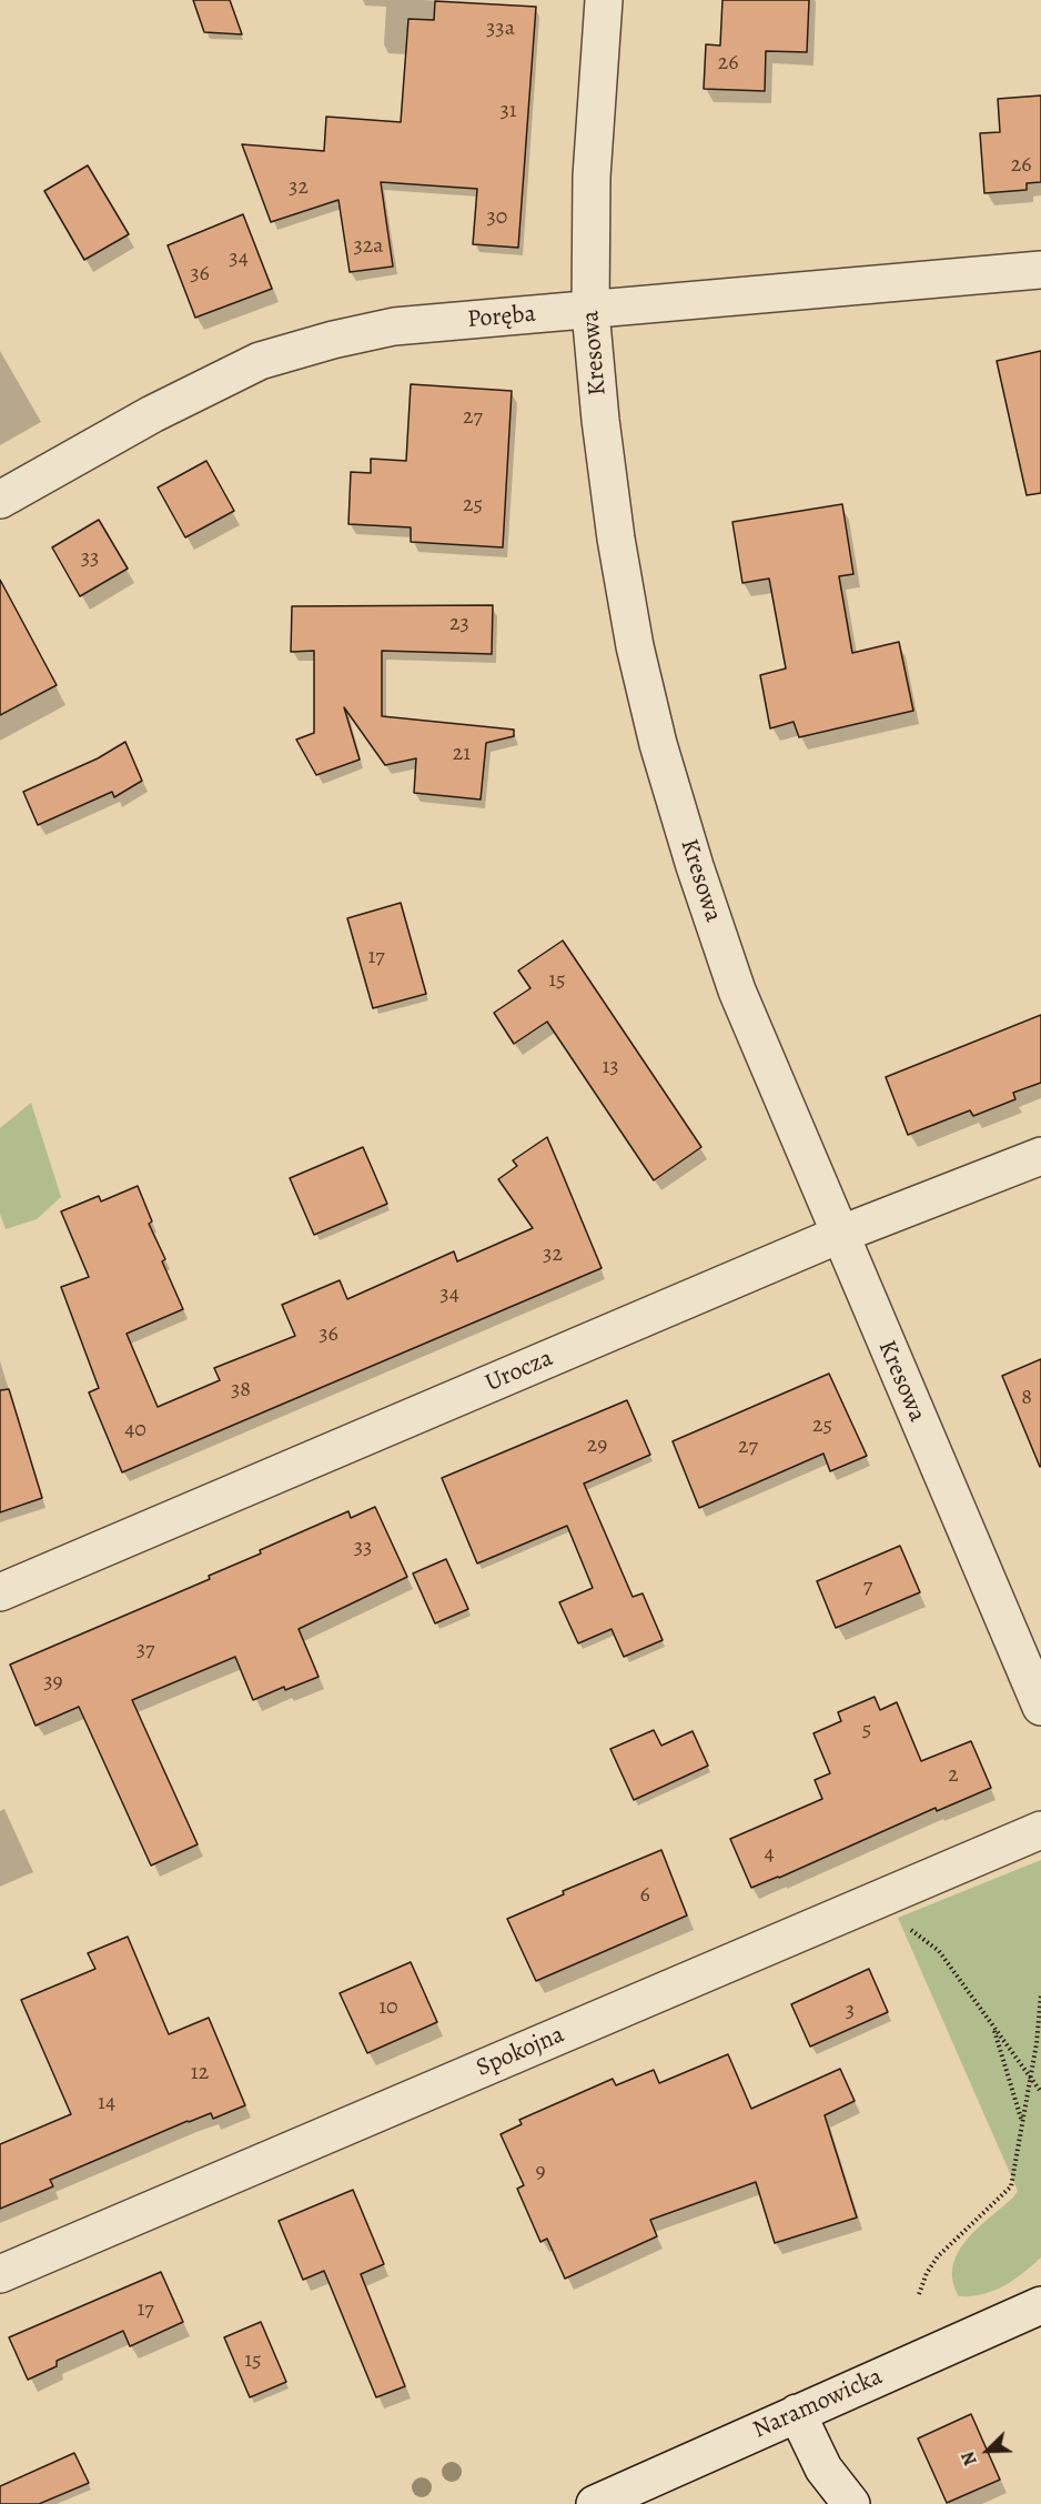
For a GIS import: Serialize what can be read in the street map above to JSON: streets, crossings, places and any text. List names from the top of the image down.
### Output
{
  "streets": {
    "street": [
      "Poręba",
      "Kresowa",
      "Urocza",
      "Spokojna",
      "Naramowicka"
    ]
  },
  "crossings": [
    ["Poręba", "Kresowa"],
    ["Kresowa", "Urocza"]
  ],
  "house_numbers": [
    "33a",
    "26",
    "31",
    "26",
    "32",
    "30",
    "32a",
    "34",
    "36",
    "27",
    "25",
    "33",
    "23",
    "21",
    "17",
    "15",
    "13",
    "32",
    "34",
    "36",
    "38",
    "8",
    "25",
    "40",
    "29",
    "27",
    "33",
    "7",
    "37",
    "39",
    "5",
    "2",
    "4",
    "6",
    "10",
    "3",
    "12",
    "14",
    "9",
    "17",
    "15"
  ],
  "north": "bottom left"
}
